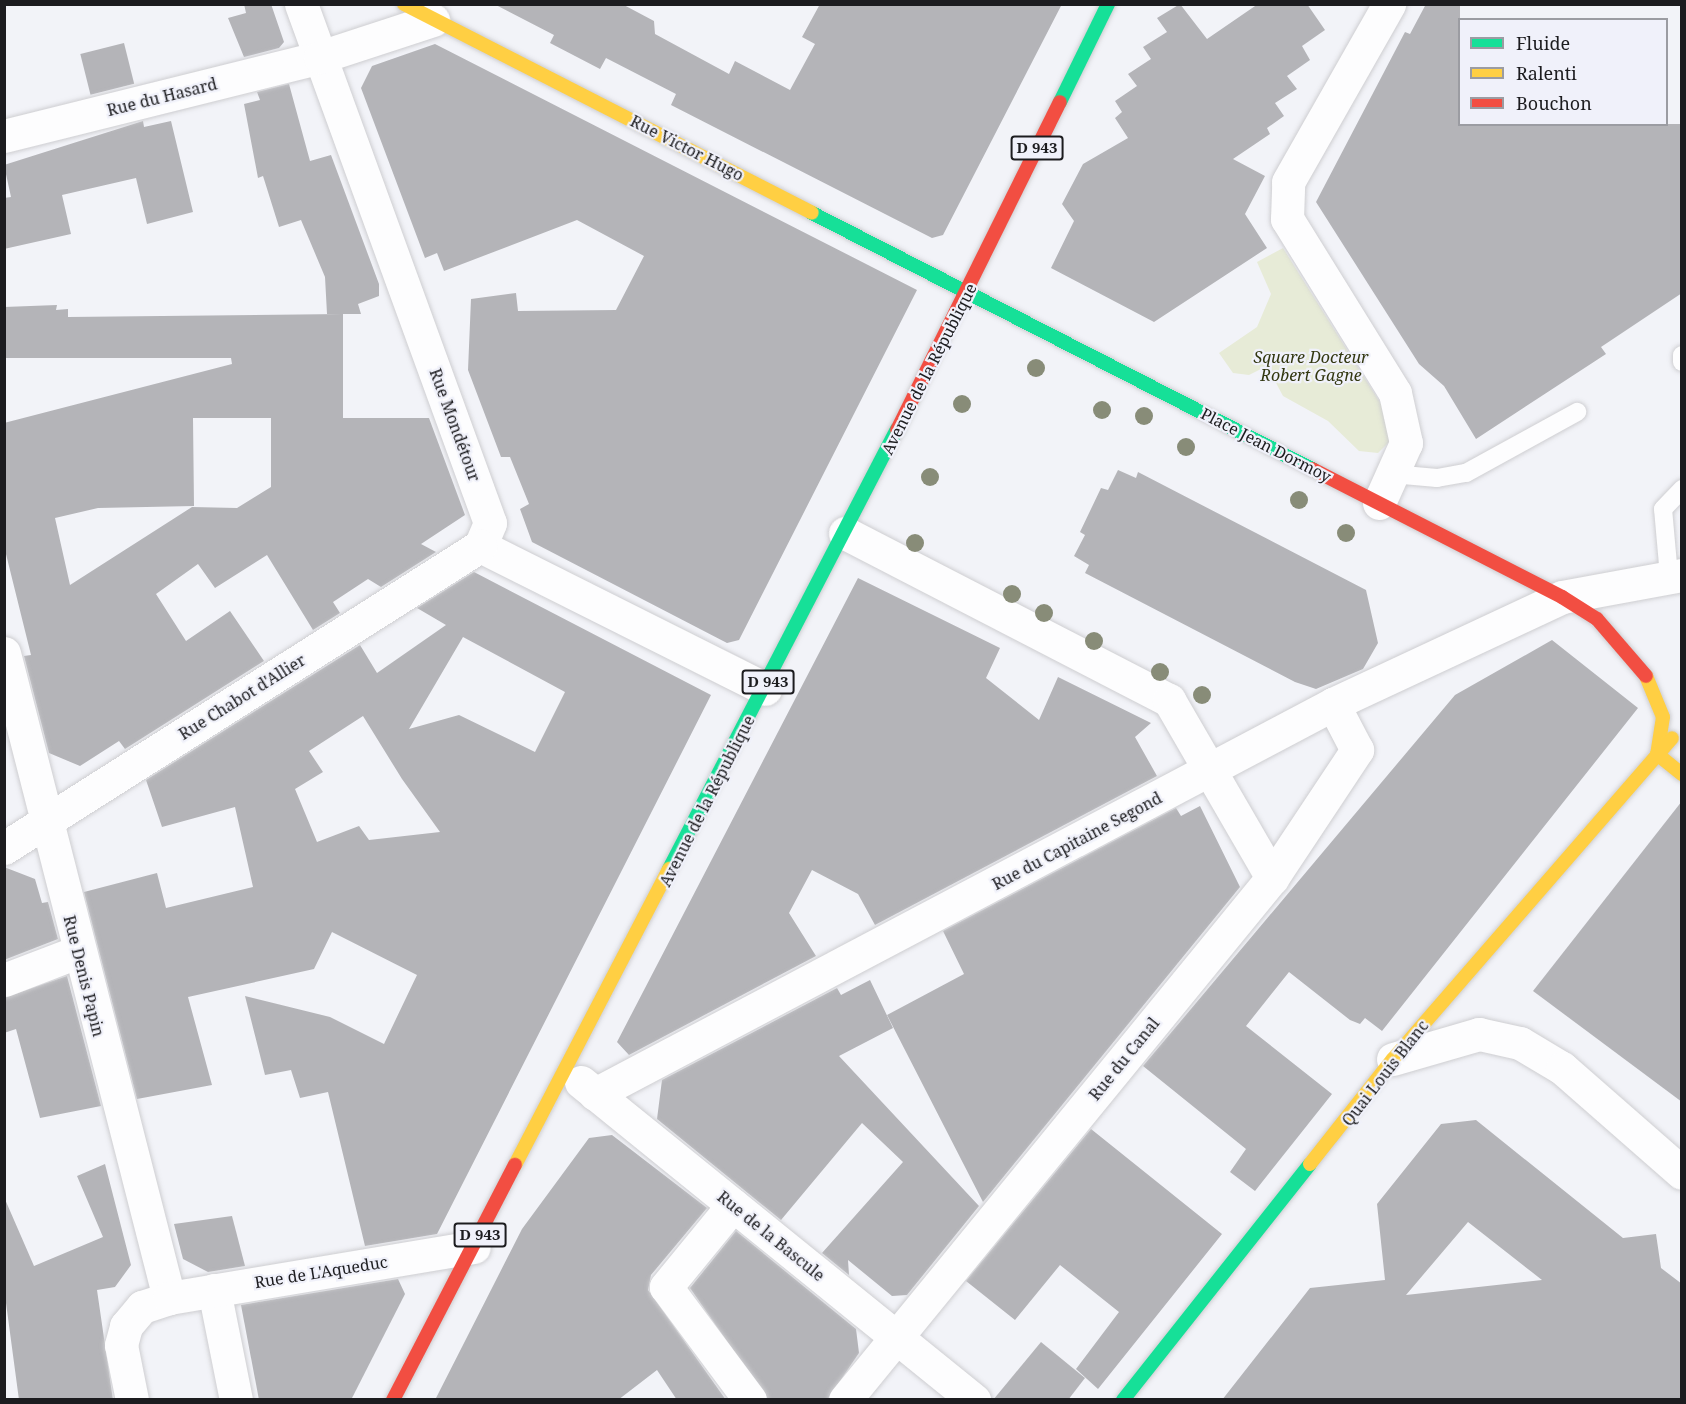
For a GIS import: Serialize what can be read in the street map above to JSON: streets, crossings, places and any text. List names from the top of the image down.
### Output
{
  "streets": {
    "main road": [
      "Rue Victor Hugo",
      "D 943",
      "Avenue de la République",
      "Place Jean Dormoy",
      "Quai Louis Blanc"
    ],
    "street": [
      "Rue du Hasard",
      "Rue Mondétour",
      "Rue Chabot d'Allier",
      "Rue du Capitaine Segond",
      "Rue Denis Papin",
      "Rue du Canal",
      "Rue de la Bascule",
      "Rue de L'Aqueduc"
    ]
  },
  "crossings": [
    ["Rue du Hasard", "Rue Victor Hugo"],
    ["Rue du Hasard", "Rue Mondétour"],
    ["Rue Victor Hugo", "Avenue de la République"],
    ["Rue Victor Hugo", "Place Jean Dormoy"],
    ["Avenue de la République", "Place Jean Dormoy"],
    ["Avenue de la République", "Rue de la Bascule"],
    ["Avenue de la République", "Rue de L'Aqueduc"],
    ["Rue Mondétour", "Rue Chabot d'Allier"],
    ["Place Jean Dormoy", "Rue du Capitaine Segond"],
    ["Rue Chabot d'Allier", "Rue Denis Papin"],
    ["Rue du Capitaine Segond", "Rue du Canal"],
    ["Rue du Capitaine Segond", "Rue de la Bascule"],
    ["Rue Denis Papin", "Rue de L'Aqueduc"],
    ["Rue du Canal", "Rue de la Bascule"]
  ],
  "parks": ["Square Docteur Robert Gagne"],
  "legend": ["Fluide", "Ralenti", "Bouchon"]
}
